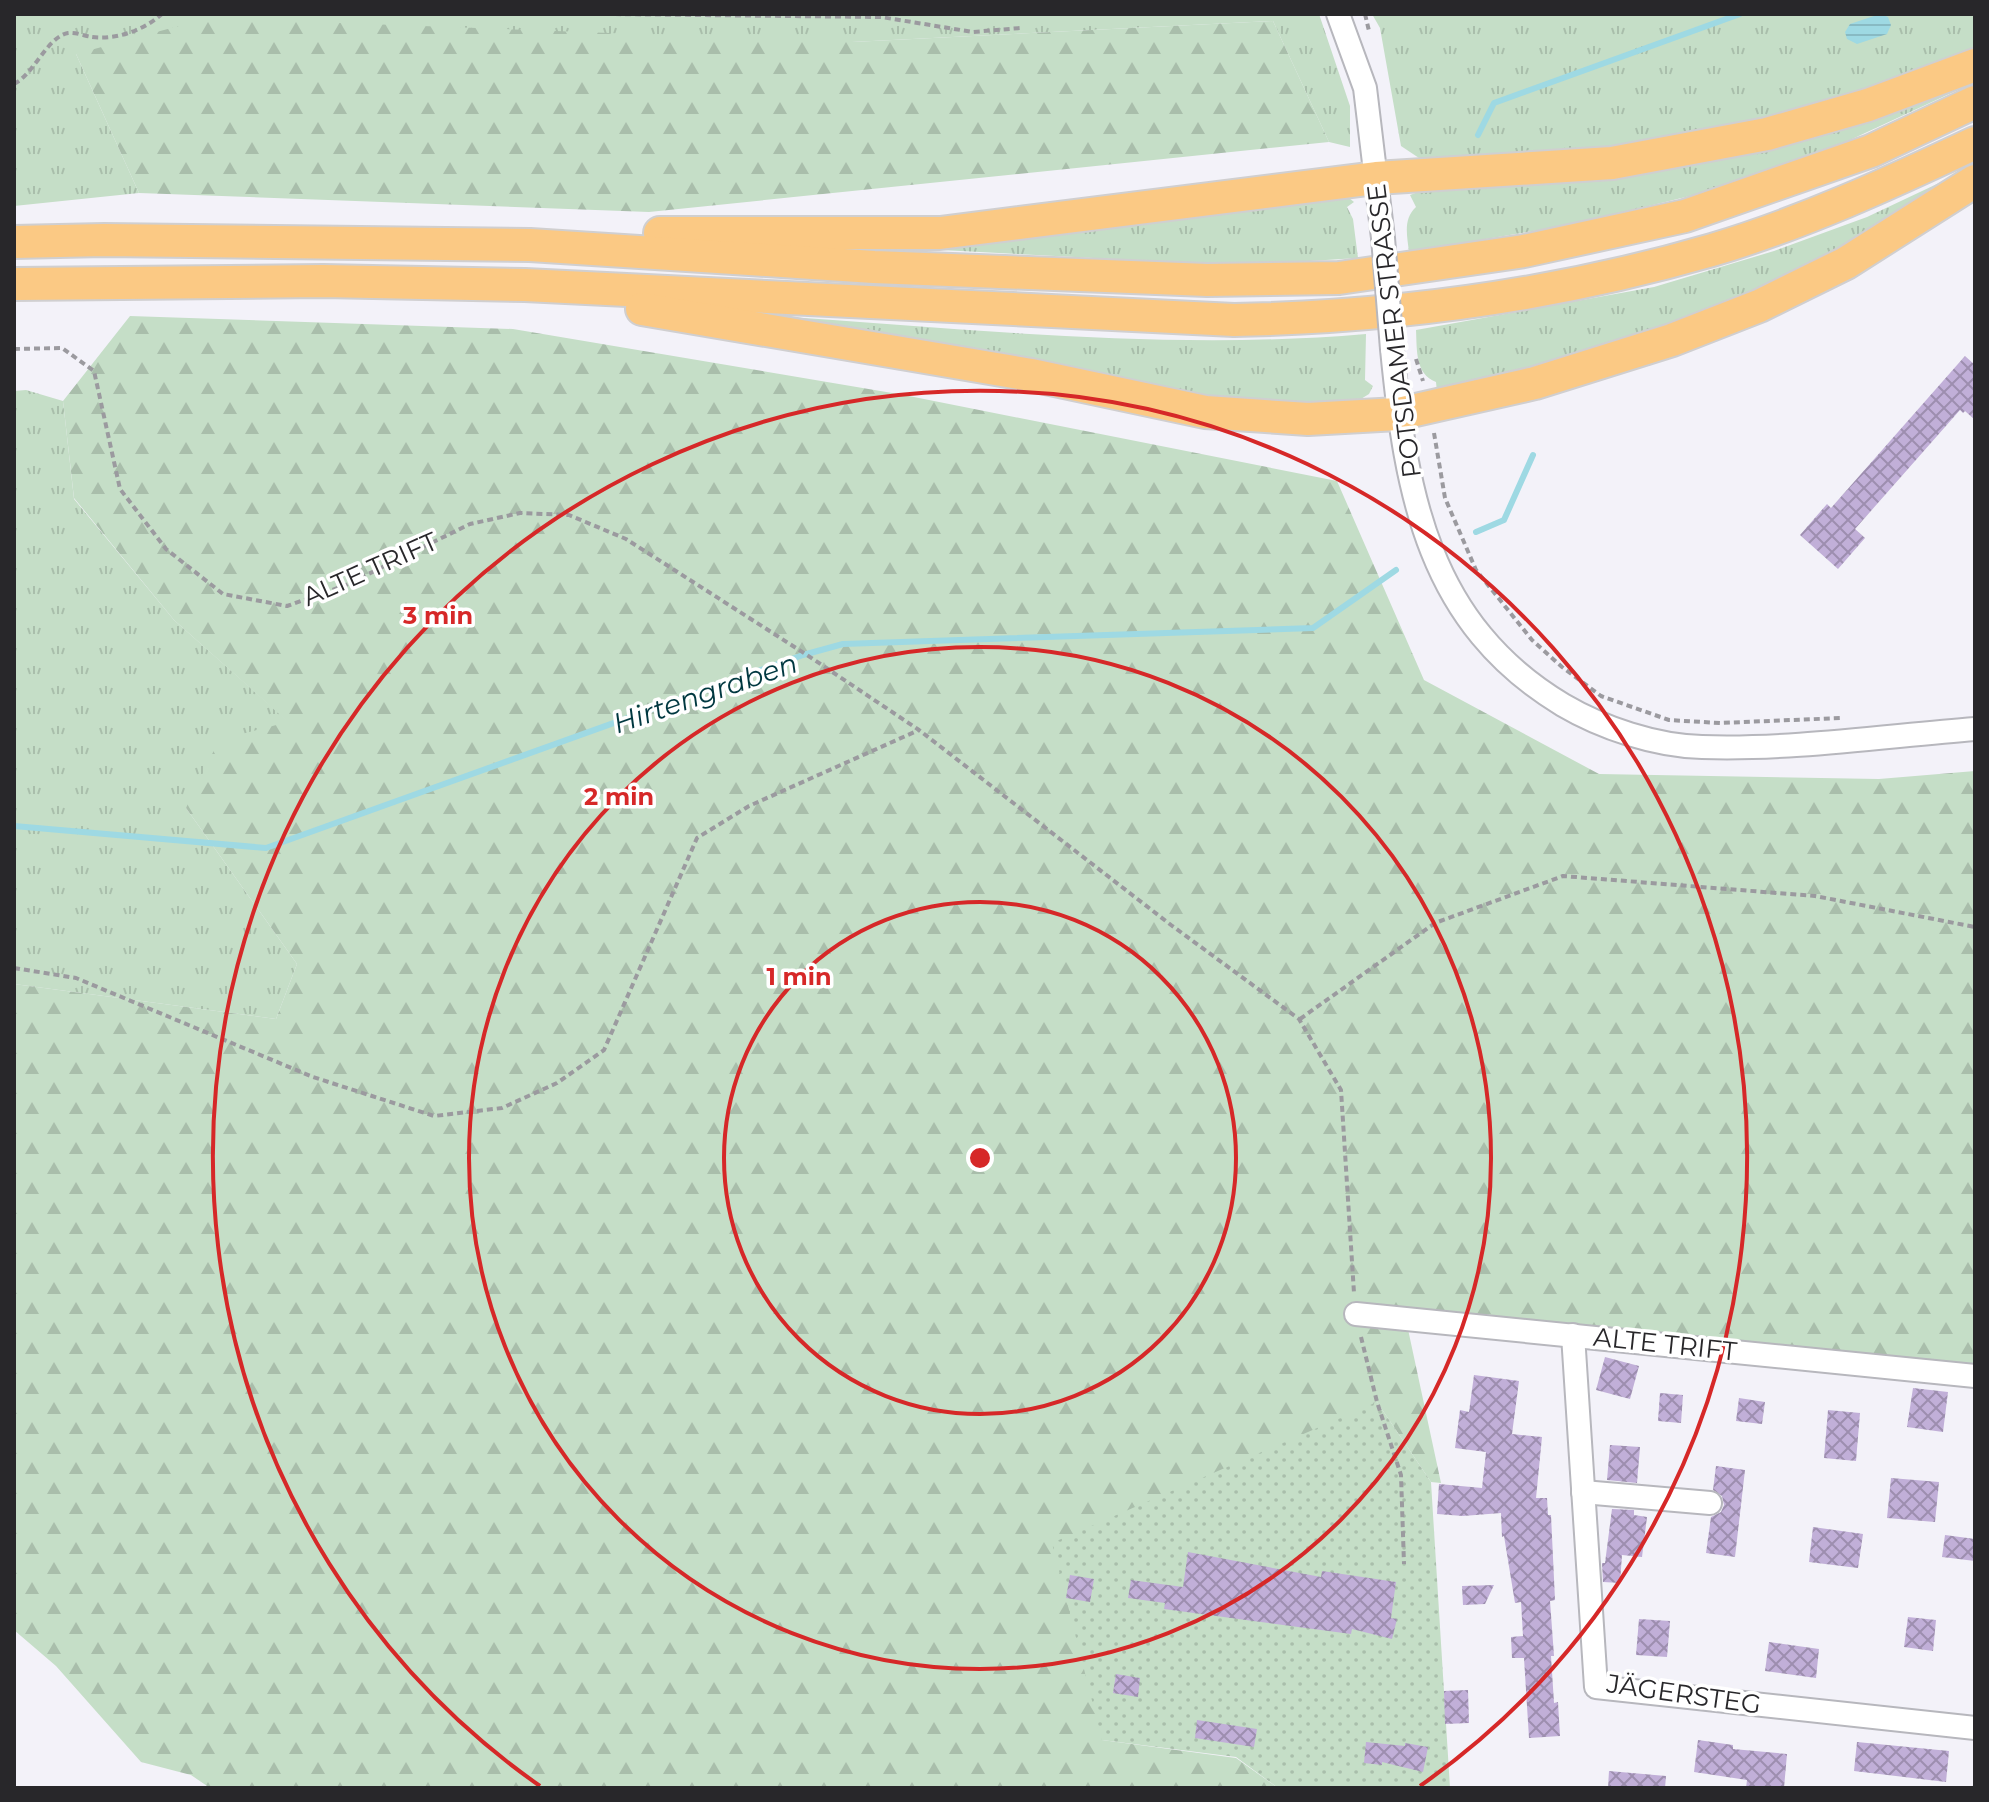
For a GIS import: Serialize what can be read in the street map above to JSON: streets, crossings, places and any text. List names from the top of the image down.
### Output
{
  "streets": {
    "street": ["POTSDAMER STRASSE", "ALTE TRIFT", "JÄGERSTEG"]
  },
  "crossings": [
    ["ALTE TRIFT", "JÄGERSTEG"]
  ],
  "water": ["Hirtengraben"],
  "rings": ["3 min", "2 min", "1 min"]
}
